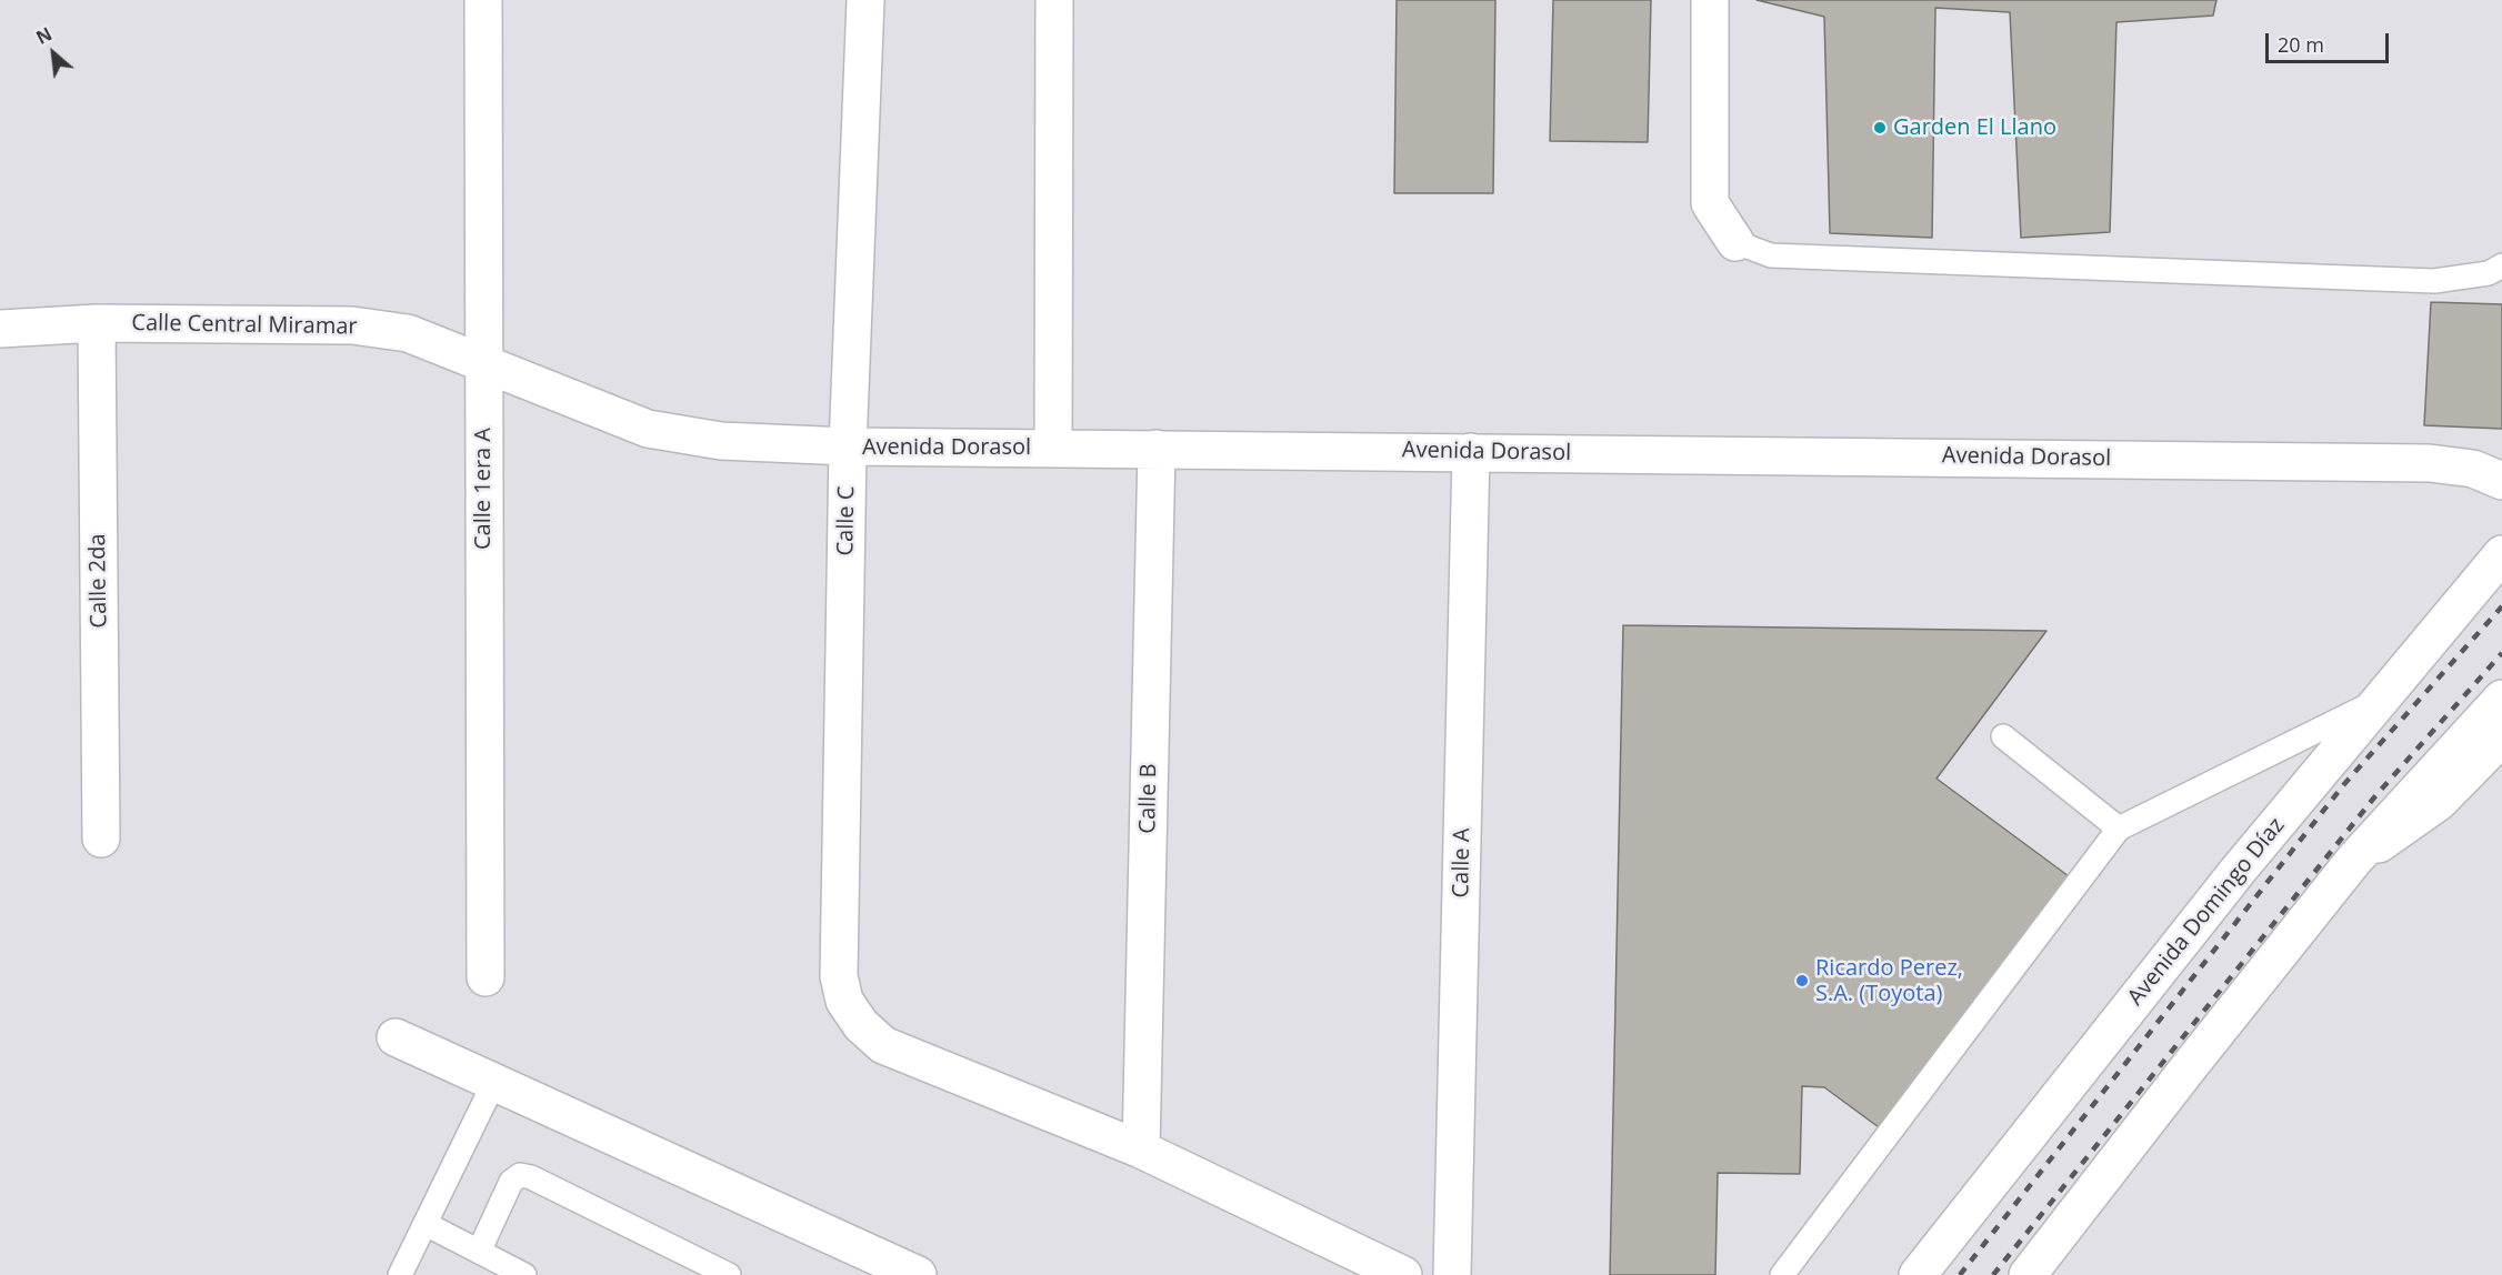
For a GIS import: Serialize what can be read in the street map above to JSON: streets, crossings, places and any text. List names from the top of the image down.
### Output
{
  "streets": {
    "street": [
      "Calle Central Miramar",
      "Avenida Dorasol",
      "Calle 1era A",
      "Calle C",
      "Calle 2da",
      "Calle B",
      "Calle A",
      "Avenida Domingo Díaz"
    ]
  },
  "crossings": [
    ["Calle Central Miramar", "Avenida Dorasol"],
    ["Calle Central Miramar", "Calle 1era A"],
    ["Calle Central Miramar", "Calle 2da"],
    ["Avenida Dorasol", "Calle 1era A"],
    ["Avenida Dorasol", "Calle C"],
    ["Avenida Dorasol", "Calle B"],
    ["Avenida Dorasol", "Calle A"],
    ["Calle C", "Calle B"]
  ],
  "places": ["Garden El Llano", "Ricardo Perez, S.A. (Toyota)"],
  "scale_bar": "20 m",
  "north": "top left"
}
